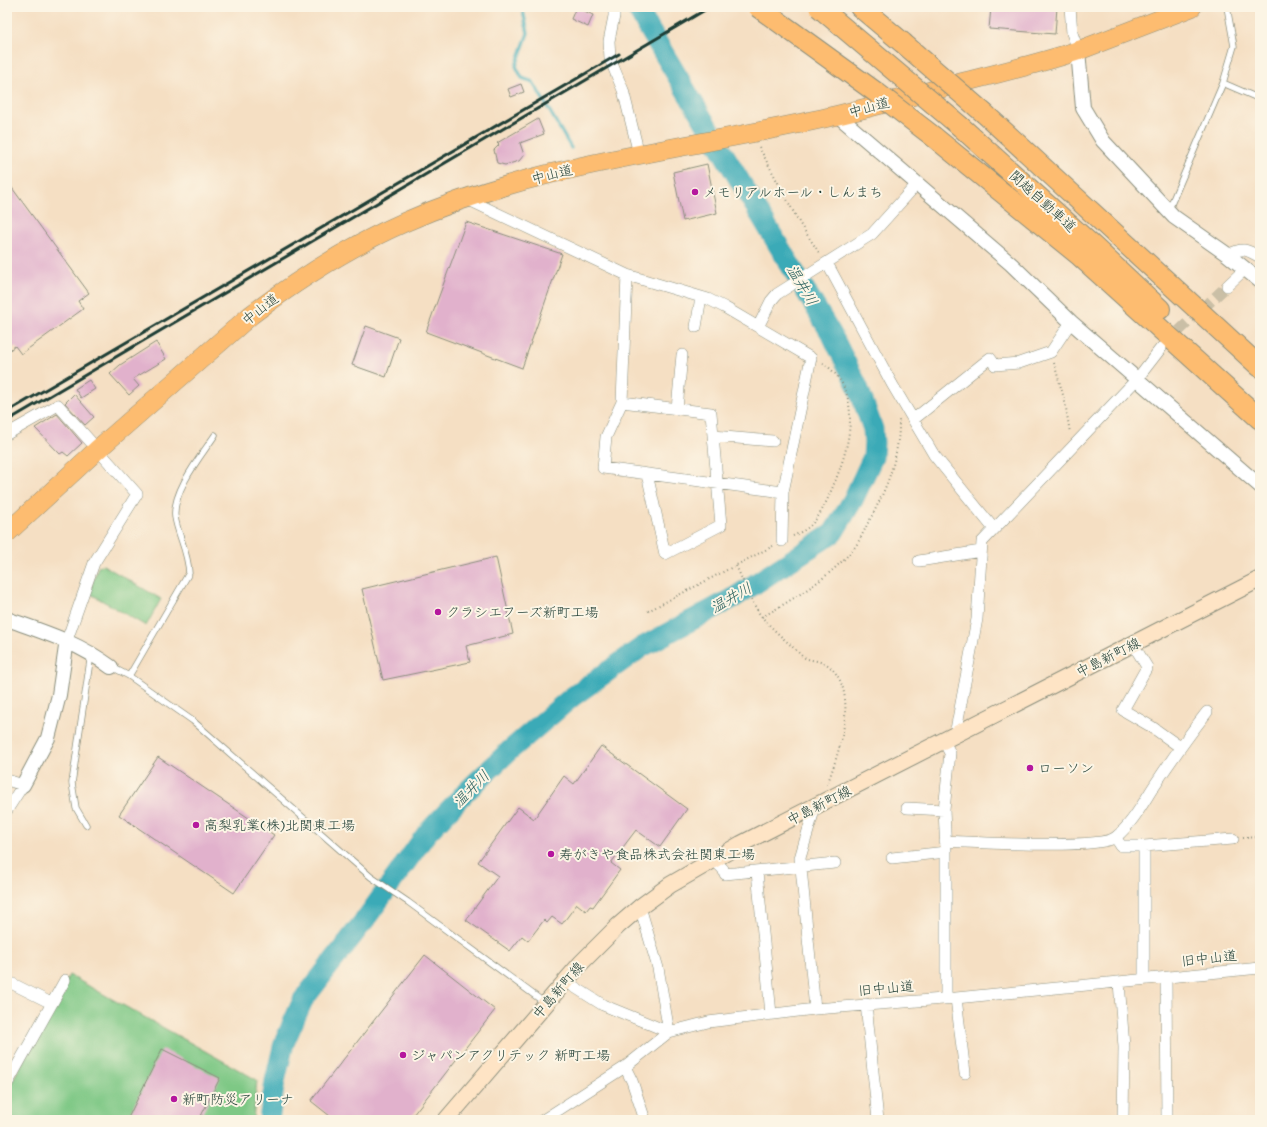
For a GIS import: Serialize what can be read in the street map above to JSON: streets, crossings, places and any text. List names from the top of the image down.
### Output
{
  "streets": {
    "highway": ["中山道", "関越自動車道"],
    "main road": ["中島新町線"],
    "street": ["旧中山道"]
  },
  "water": ["温井川"],
  "places": [
    "メモリアルホール・しんまち",
    "クラシエフーズ新町工場",
    "ローソン",
    "高梨乳業(株)北関東工場",
    "寿がきや食品株式会社関東工場",
    "ジャパンアクリテック 新町工場",
    "新町防災アリーナ"
  ]
}
